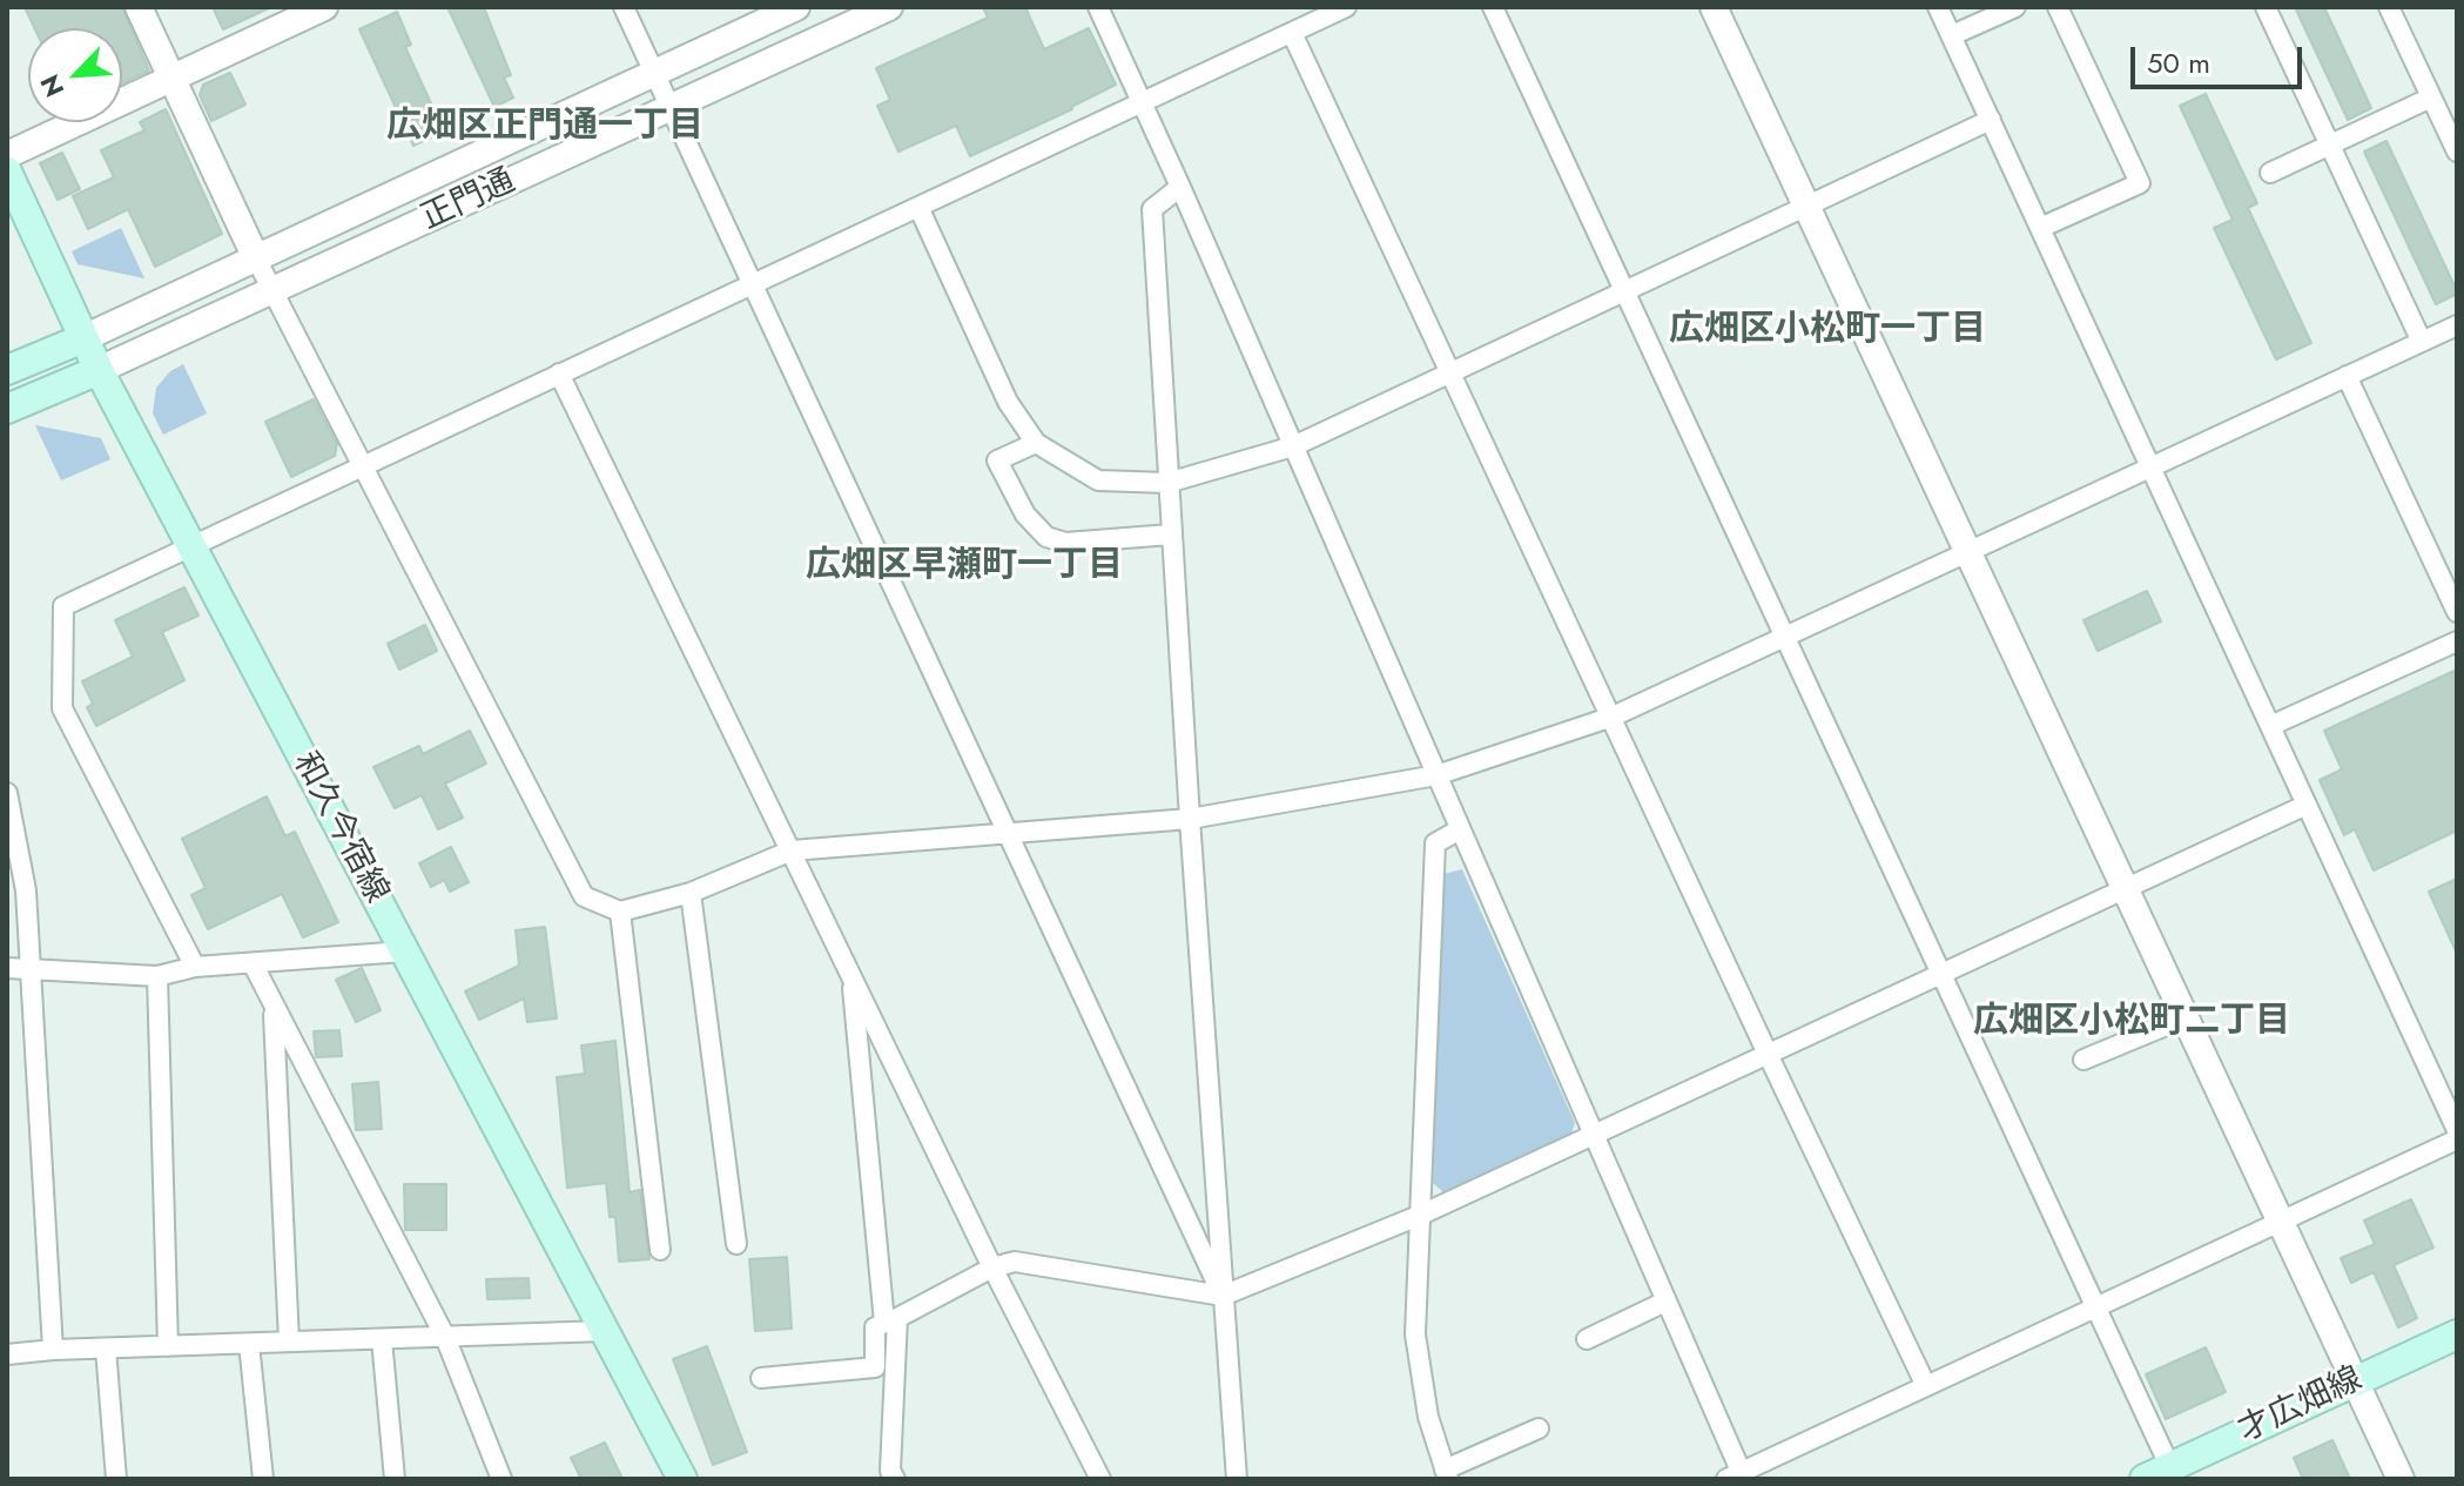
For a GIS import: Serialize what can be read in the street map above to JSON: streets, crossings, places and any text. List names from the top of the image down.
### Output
{
  "streets": {
    "main road": ["和久今宿線", "才広畑線"],
    "street": ["正門通"]
  },
  "crossings": [
    ["正門通", "和久今宿線"]
  ],
  "districts": [
    "広畑区正門通一丁目",
    "広畑区小松町一丁目",
    "広畑区早瀬町一丁目",
    "広畑区小松町二丁目"
  ],
  "scale_bar": "50 m",
  "north": "bottom left"
}
